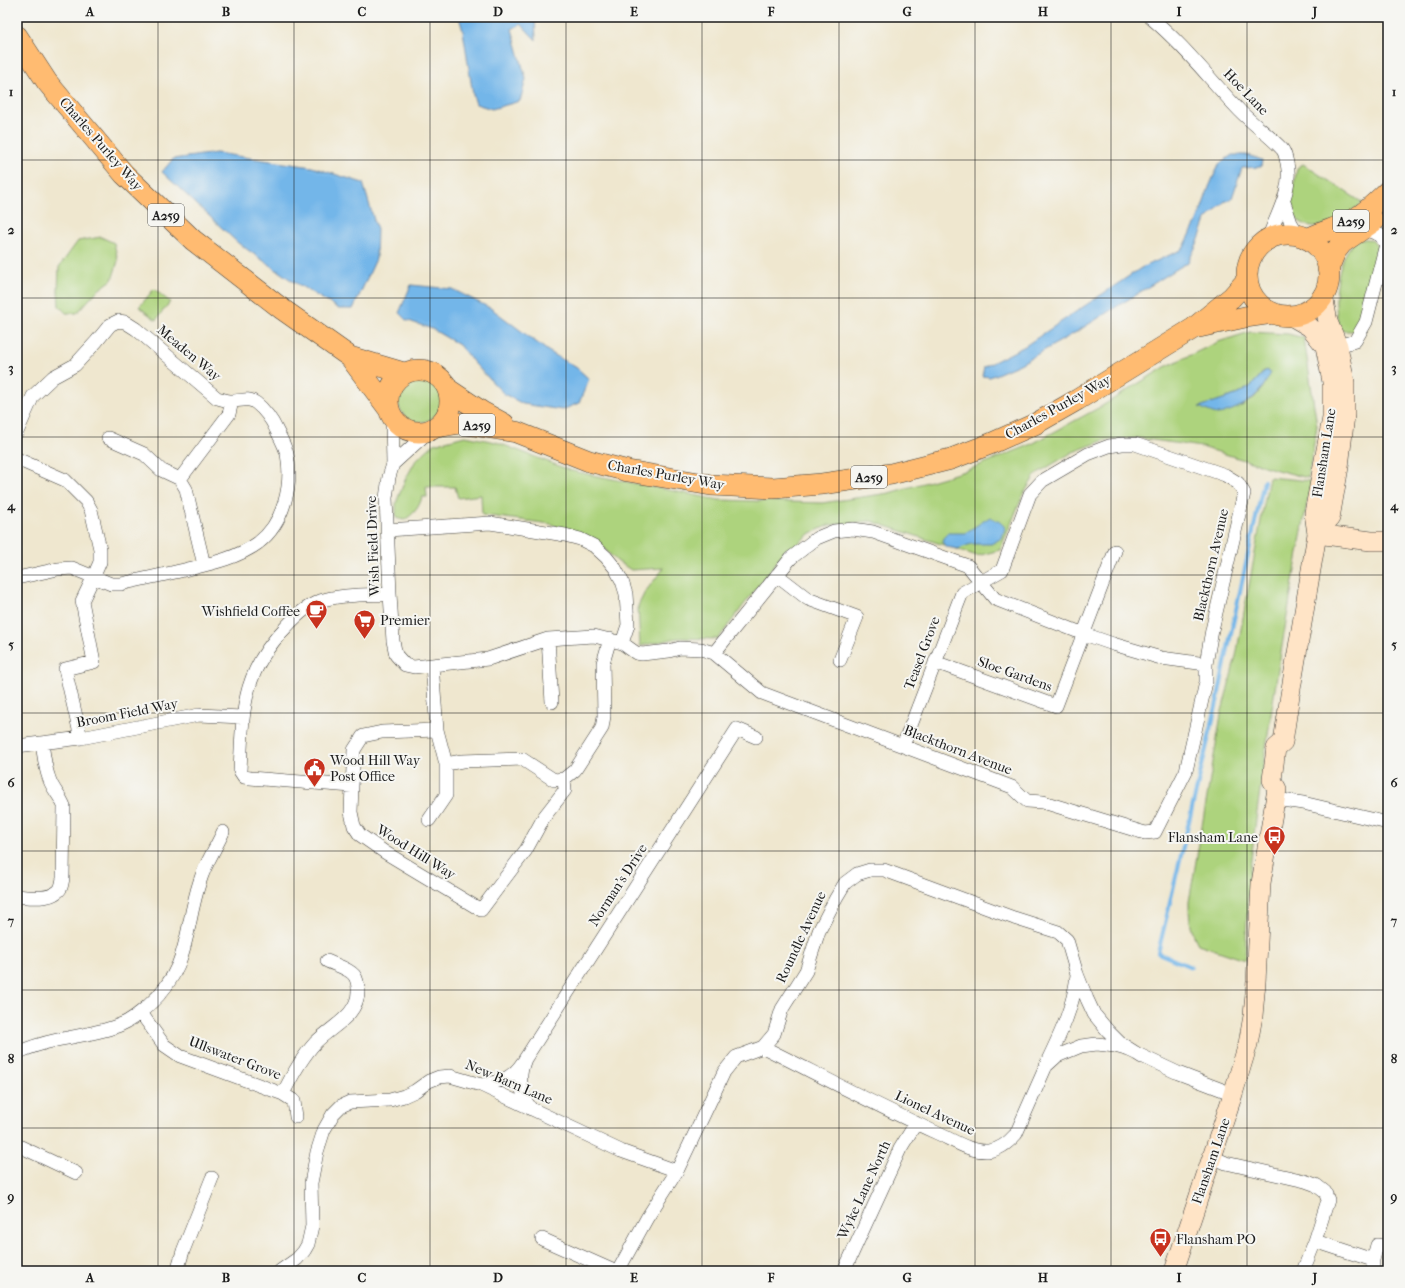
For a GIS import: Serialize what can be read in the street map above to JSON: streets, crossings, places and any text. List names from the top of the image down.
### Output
{
  "streets": {
    "main road": ["Charles Purley Way", "A259", "Flansham Lane"],
    "street": [
      "Hoe Lane",
      "Meaden Way",
      "Wish Field Drive",
      "Blackthorn Avenue",
      "Teasel Grove",
      "Sloe Gardens",
      "Broom Field Way",
      "Wood Hill Way",
      "Norman's Drive",
      "Roundle Avenue",
      "Ullswater Grove",
      "New Barn Lane",
      "Lionel Avenue",
      "Wyke Lane North"
    ]
  },
  "crossings": [
    ["Hoe Lane", "Charles Purley Way"],
    ["Hoe Lane", "A259"],
    ["Hoe Lane", "Flansham Lane"],
    ["Charles Purley Way", "A259"],
    ["Charles Purley Way", "Flansham Lane"],
    ["Charles Purley Way", "Wish Field Drive"],
    ["A259", "Flansham Lane"],
    ["Flansham Lane", "Lionel Avenue"],
    ["Wish Field Drive", "Blackthorn Avenue"],
    ["Blackthorn Avenue", "Teasel Grove"],
    ["Teasel Grove", "Sloe Gardens"],
    ["Norman's Drive", "New Barn Lane"],
    ["Roundle Avenue", "Lionel Avenue"],
    ["Lionel Avenue", "Wyke Lane North"]
  ],
  "places": {
    "cafe": ["Wishfield Coffee"],
    "supermarket": ["Premier"],
    "public building": ["Wood Hill Way Post Office"],
    "bus stop": ["Flansham Lane", "Flansham PO"]
  },
  "grid": {
    "columns": [
      "A",
      "B",
      "C",
      "D",
      "E",
      "F",
      "G",
      "H",
      "I",
      "J"
    ],
    "rows": [
      "1",
      "2",
      "3",
      "4",
      "5",
      "6",
      "7",
      "8",
      "9"
    ]
  }
}
